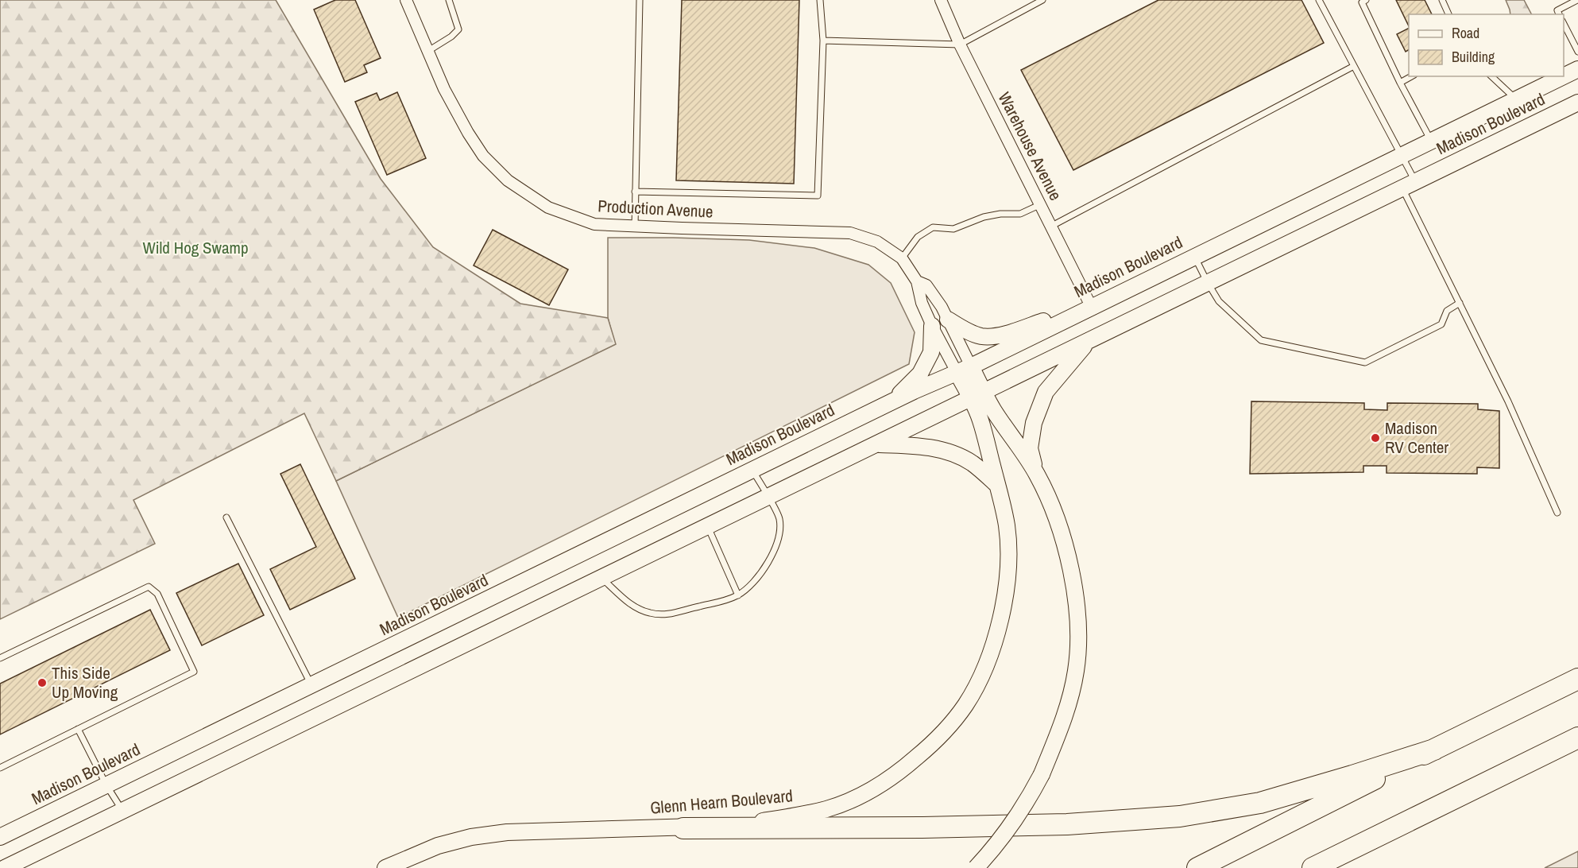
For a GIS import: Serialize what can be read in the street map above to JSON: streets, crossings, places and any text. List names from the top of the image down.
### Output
{
  "streets": {
    "main road": ["Madison Boulevard", "Glenn Hearn Boulevard"],
    "street": ["Warehouse Avenue", "Production Avenue"]
  },
  "crossings": [
    ["Madison Boulevard", "Warehouse Avenue"],
    ["Madison Boulevard", "Production Avenue"],
    ["Madison Boulevard", "Glenn Hearn Boulevard"],
    ["Production Avenue", "Glenn Hearn Boulevard"]
  ],
  "parks": ["Wild Hog Swamp"],
  "places": ["Madison RV Center", "This Side Up Moving"],
  "legend": ["Road", "Building"]
}
